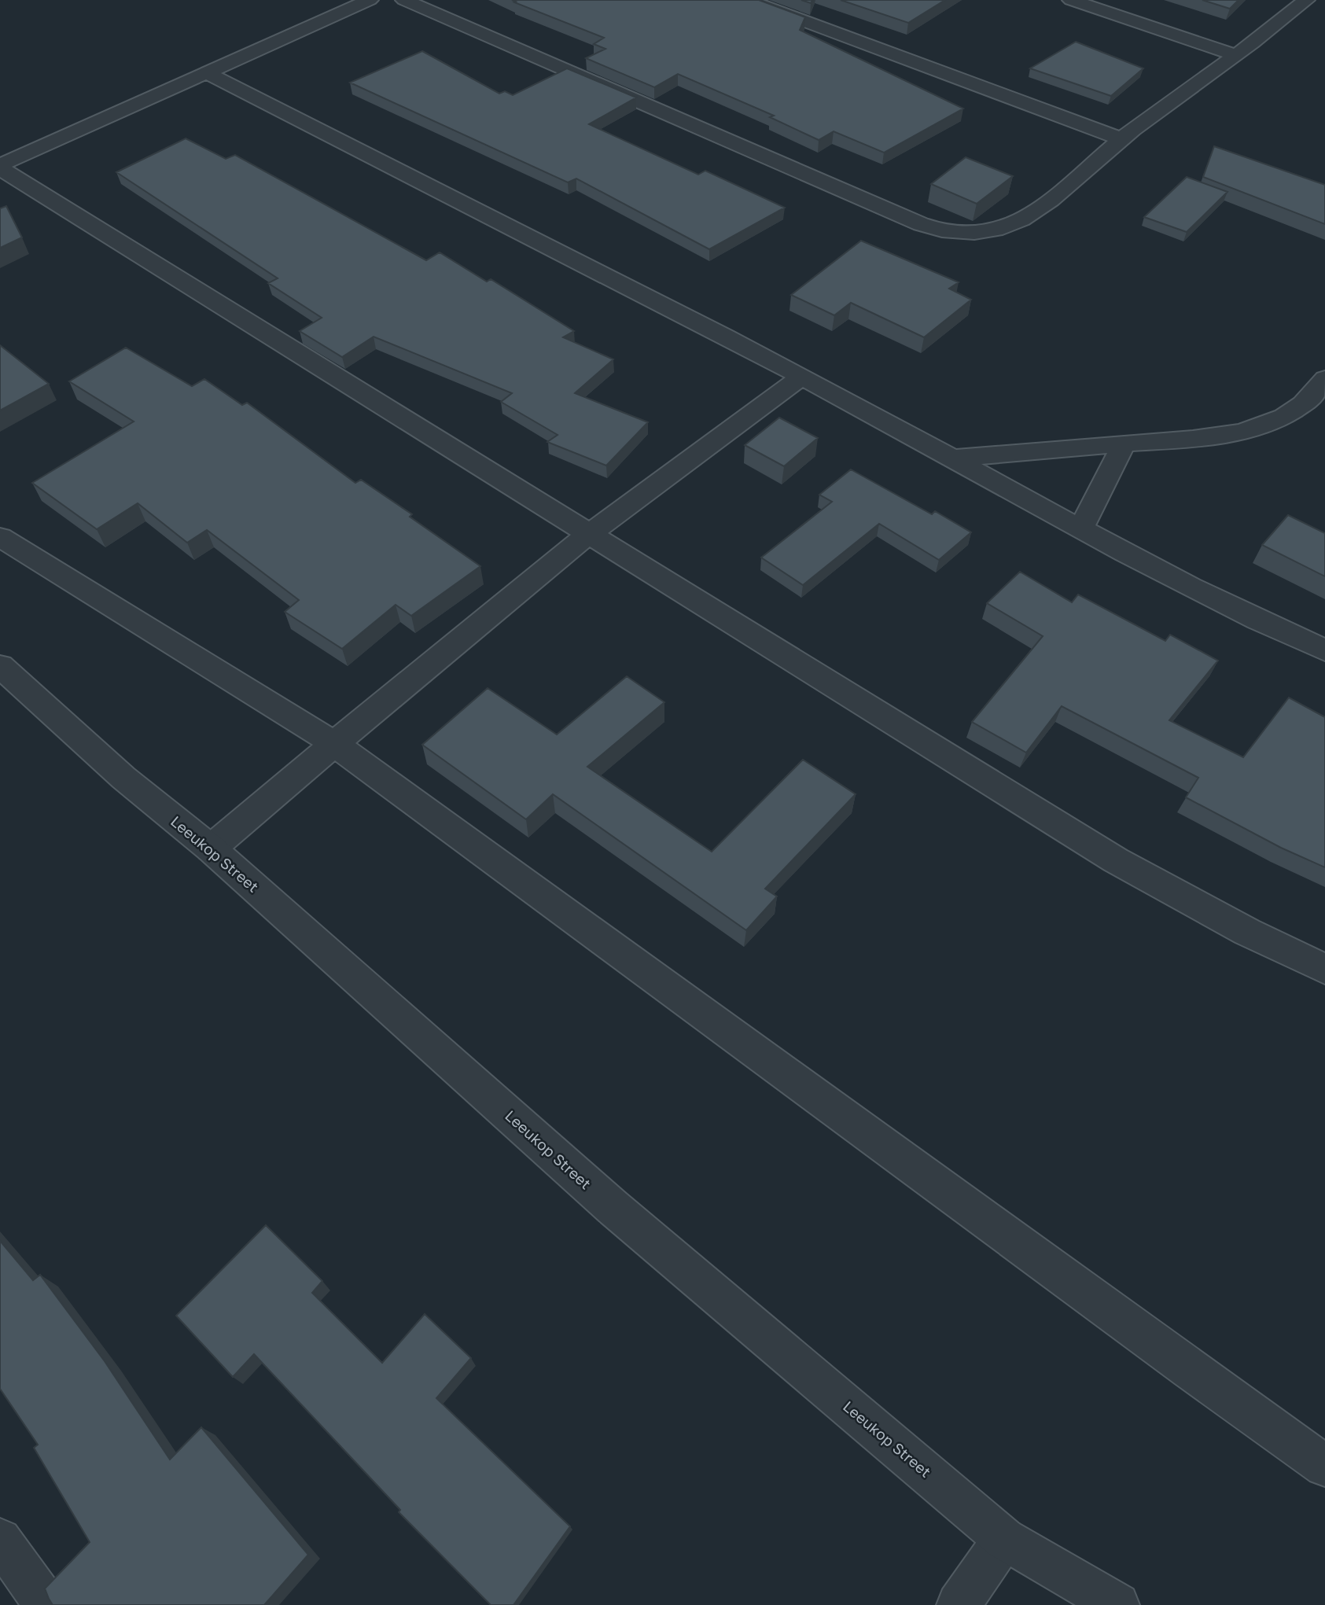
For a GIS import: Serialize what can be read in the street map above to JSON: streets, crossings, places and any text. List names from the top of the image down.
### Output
{
  "streets": {
    "street": ["Leeukop Street"]
  }
}
